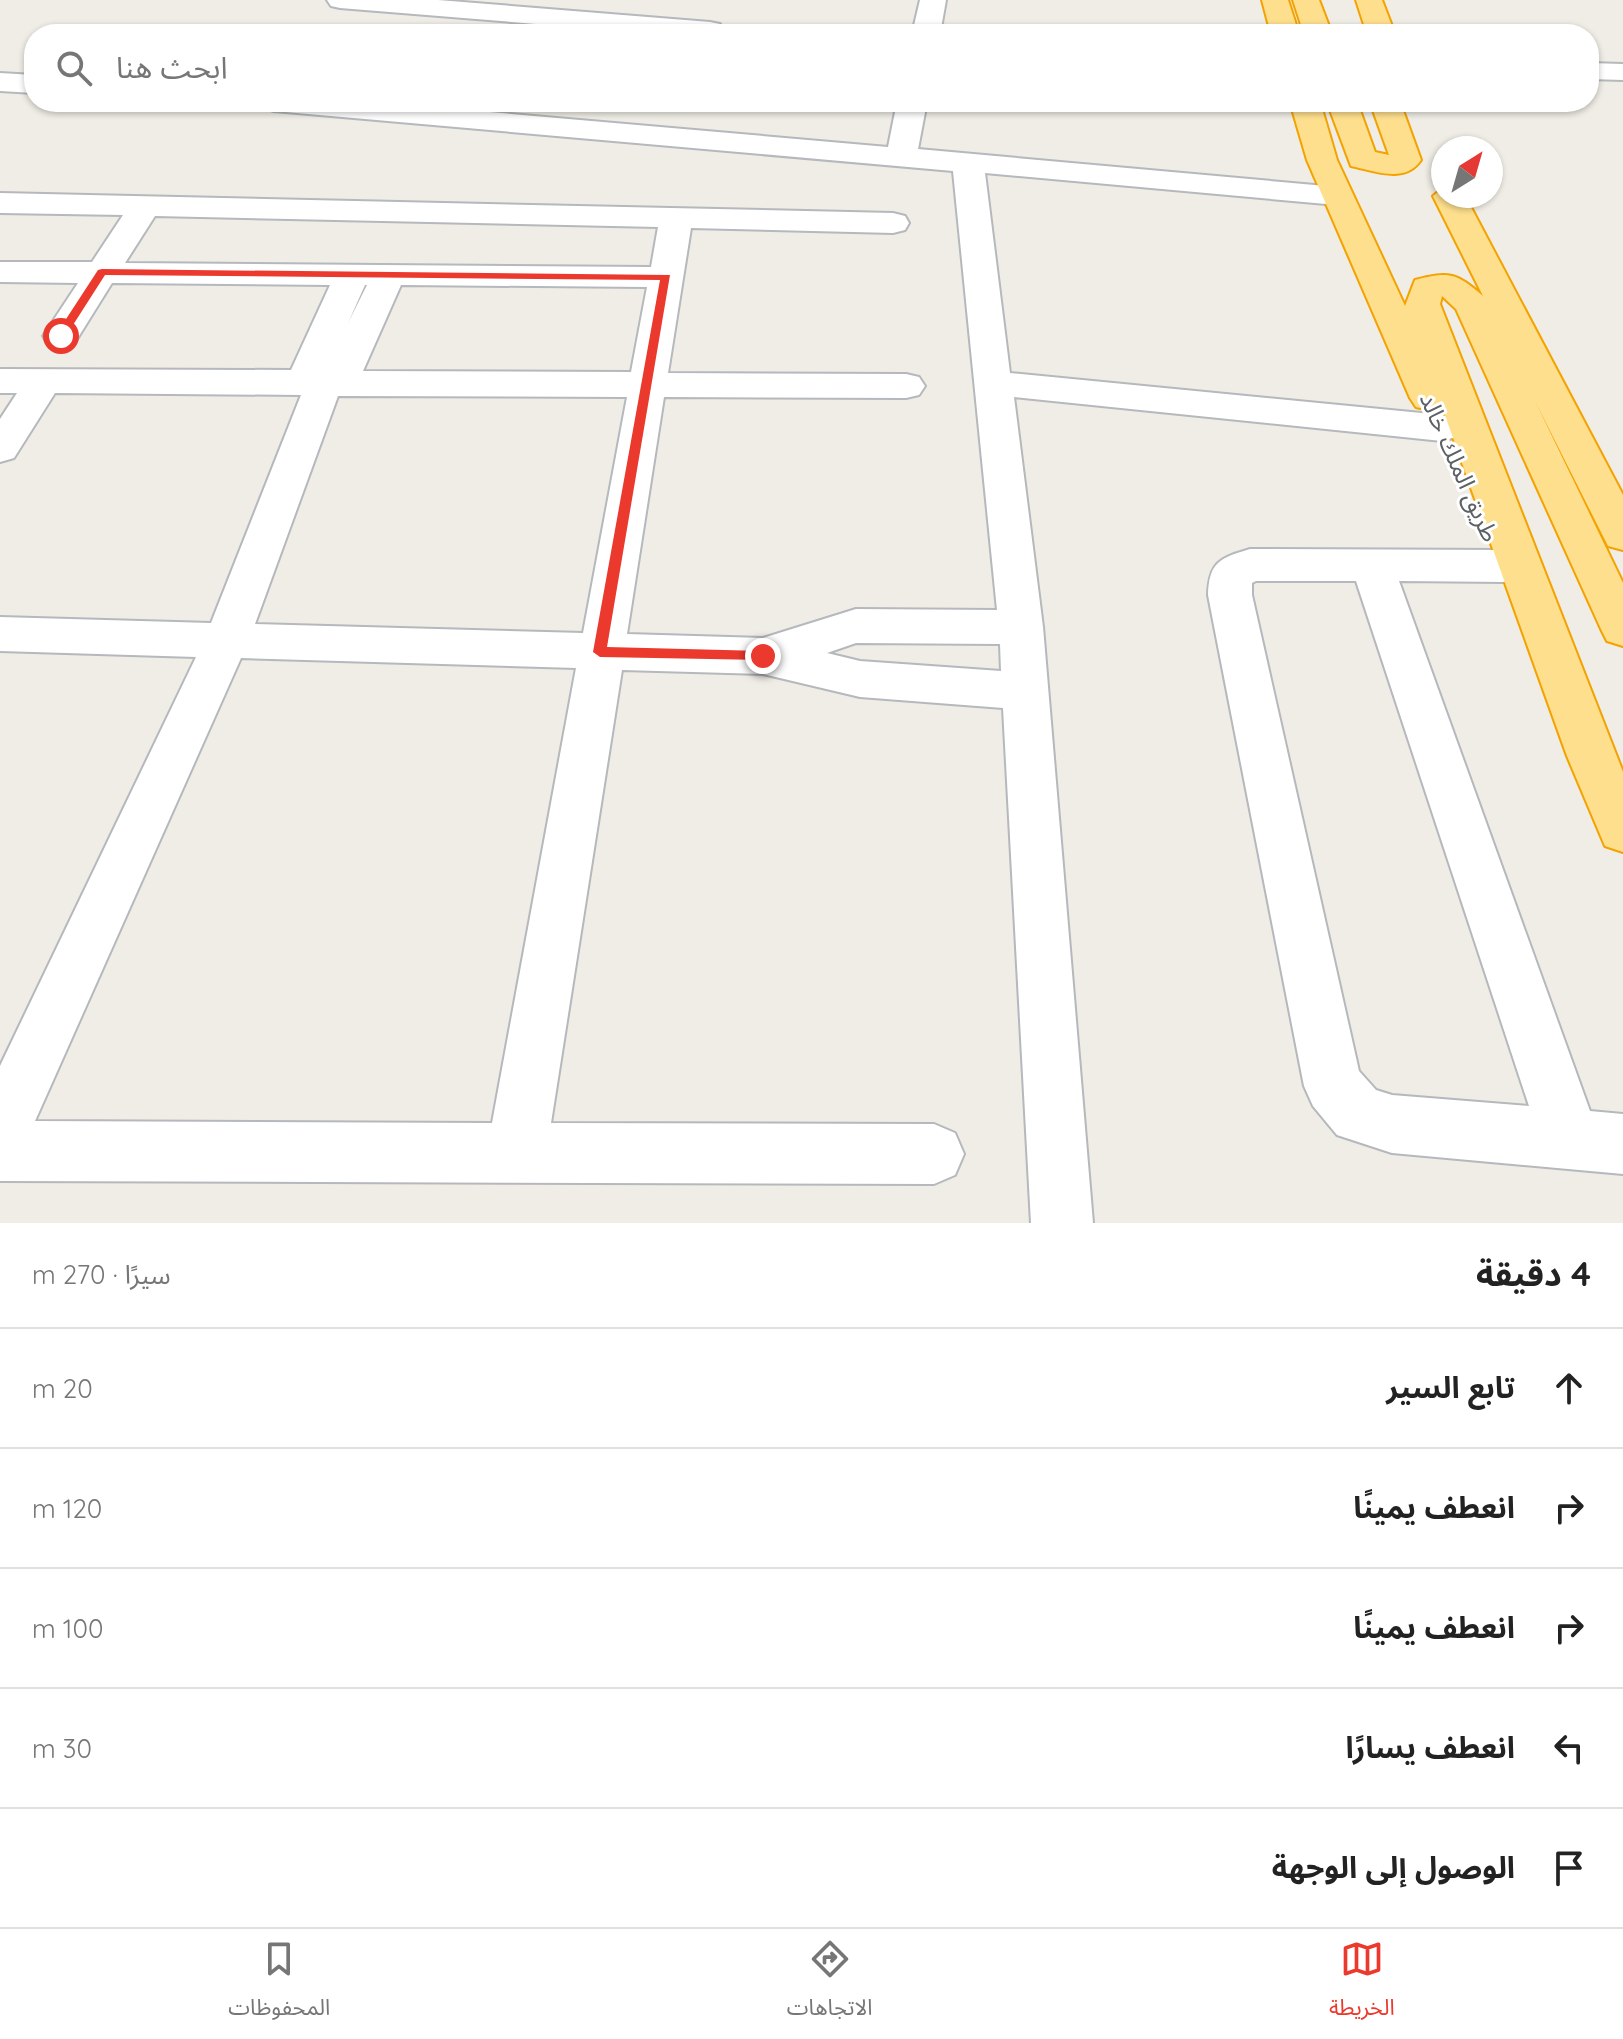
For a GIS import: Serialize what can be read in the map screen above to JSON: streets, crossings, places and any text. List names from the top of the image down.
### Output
{
  "streets": {
    "highway": ["طريق الملك خالد"]
  },
  "north": "top right",
  "page": {
    "search": "ابحث هنا",
    "heading": ["4 دقيقة", "سيرًا · 270 m"],
    "list": [
      ["تابع السير", "20 m"],
      ["انعطف يمينًا", "120 m"],
      ["انعطف يمينًا", "100 m"],
      ["انعطف يسارًا", "30 m"],
      "الوصول إلى الوجهة"
    ],
    "nav": ["الخريطة", "الاتجاهات", "المحفوظات"]
  }
}
